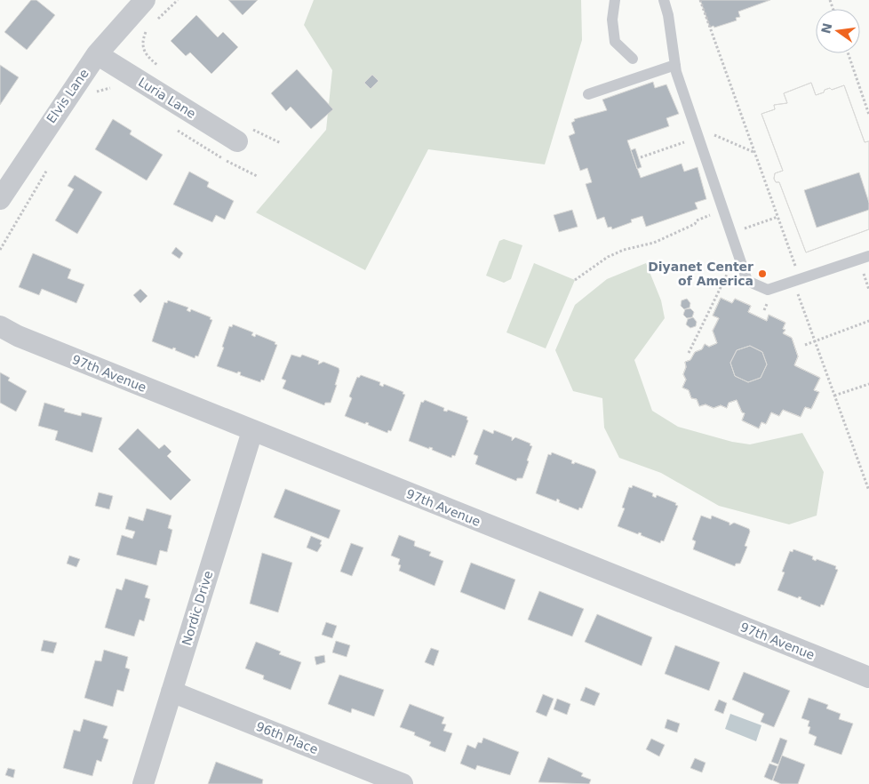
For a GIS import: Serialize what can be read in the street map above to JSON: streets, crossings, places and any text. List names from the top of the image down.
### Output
{
  "streets": {
    "street": [
      "Elvis Lane",
      "Luria Lane",
      "97th Avenue",
      "Nordic Drive",
      "96th Place"
    ]
  },
  "crossings": [
    ["Elvis Lane", "Luria Lane"],
    ["97th Avenue", "Nordic Drive"],
    ["Nordic Drive", "96th Place"]
  ],
  "places": ["Diyanet Center of America"],
  "north": "left"
}
